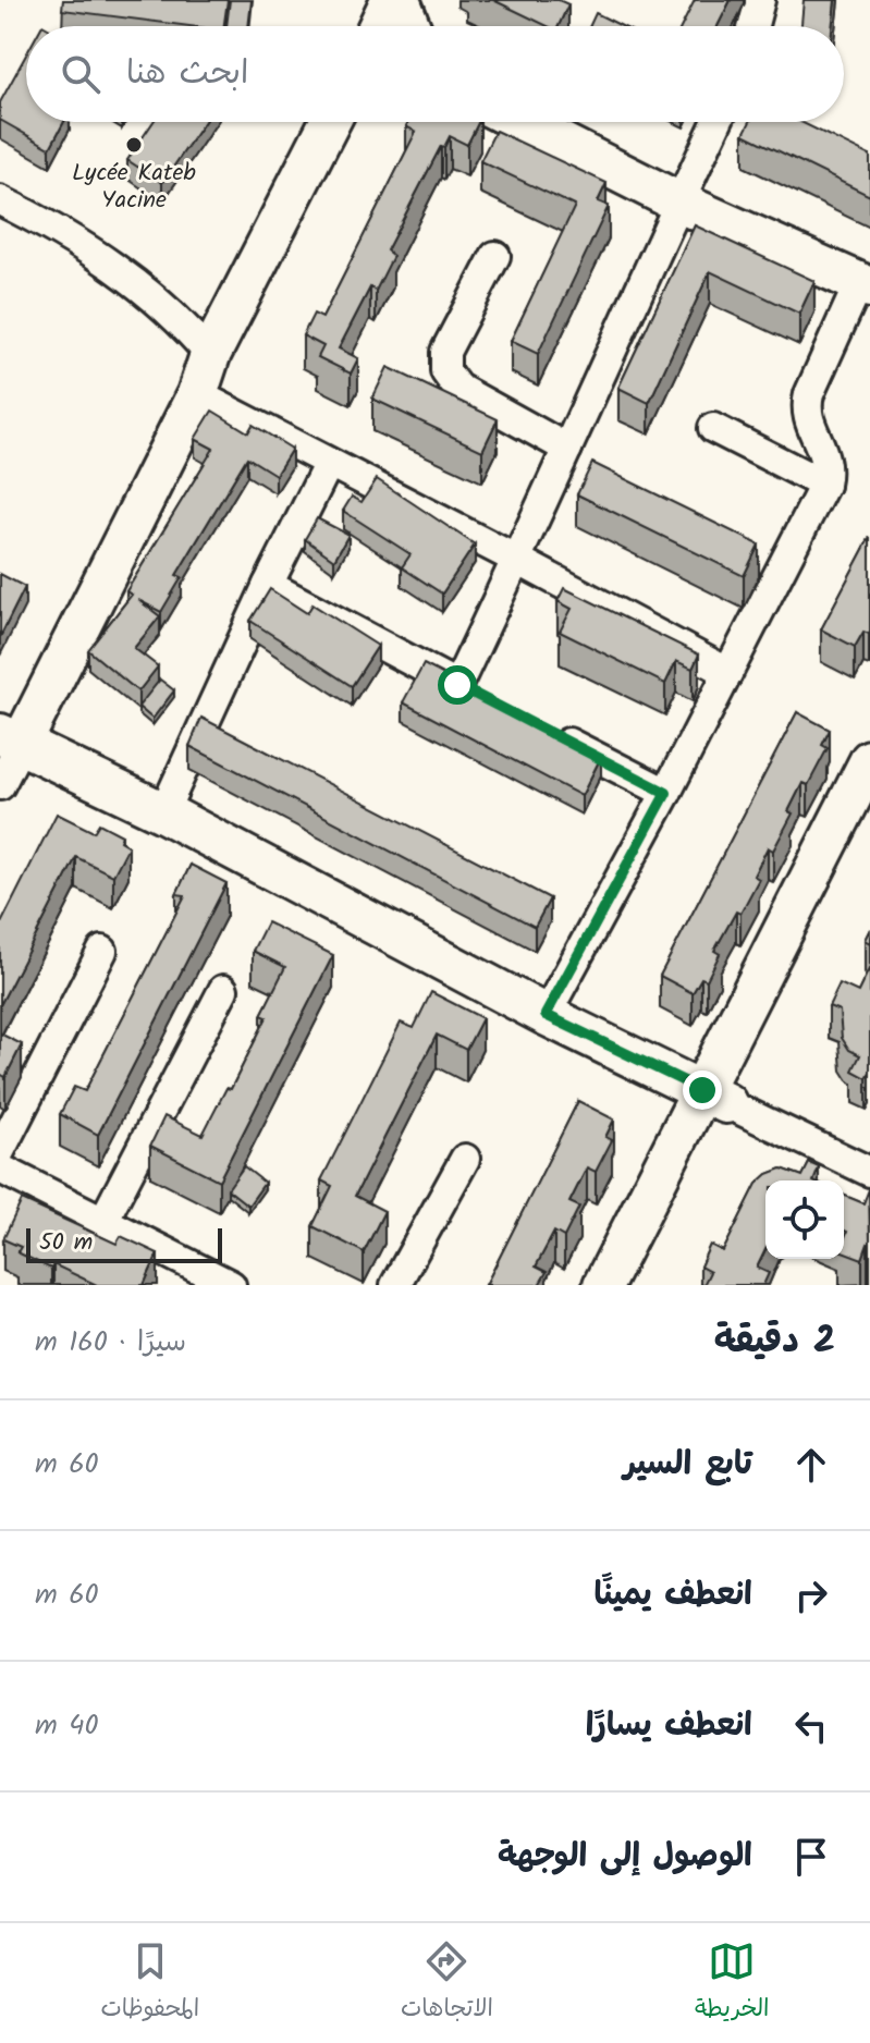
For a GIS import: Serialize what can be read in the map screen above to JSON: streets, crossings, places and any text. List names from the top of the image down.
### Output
{
  "places": ["Lycée Kateb Yacine"],
  "scale_bar": "50 m",
  "page": {
    "search": "ابحث هنا",
    "scale": "50 m",
    "heading": ["2 دقيقة", "سيرًا · 160 m"],
    "list": [
      ["تابع السير", "60 m"],
      ["انعطف يمينًا", "60 m"],
      ["انعطف يسارًا", "40 m"],
      "الوصول إلى الوجهة"
    ],
    "nav": ["الخريطة", "الاتجاهات", "المحفوظات"]
  }
}
